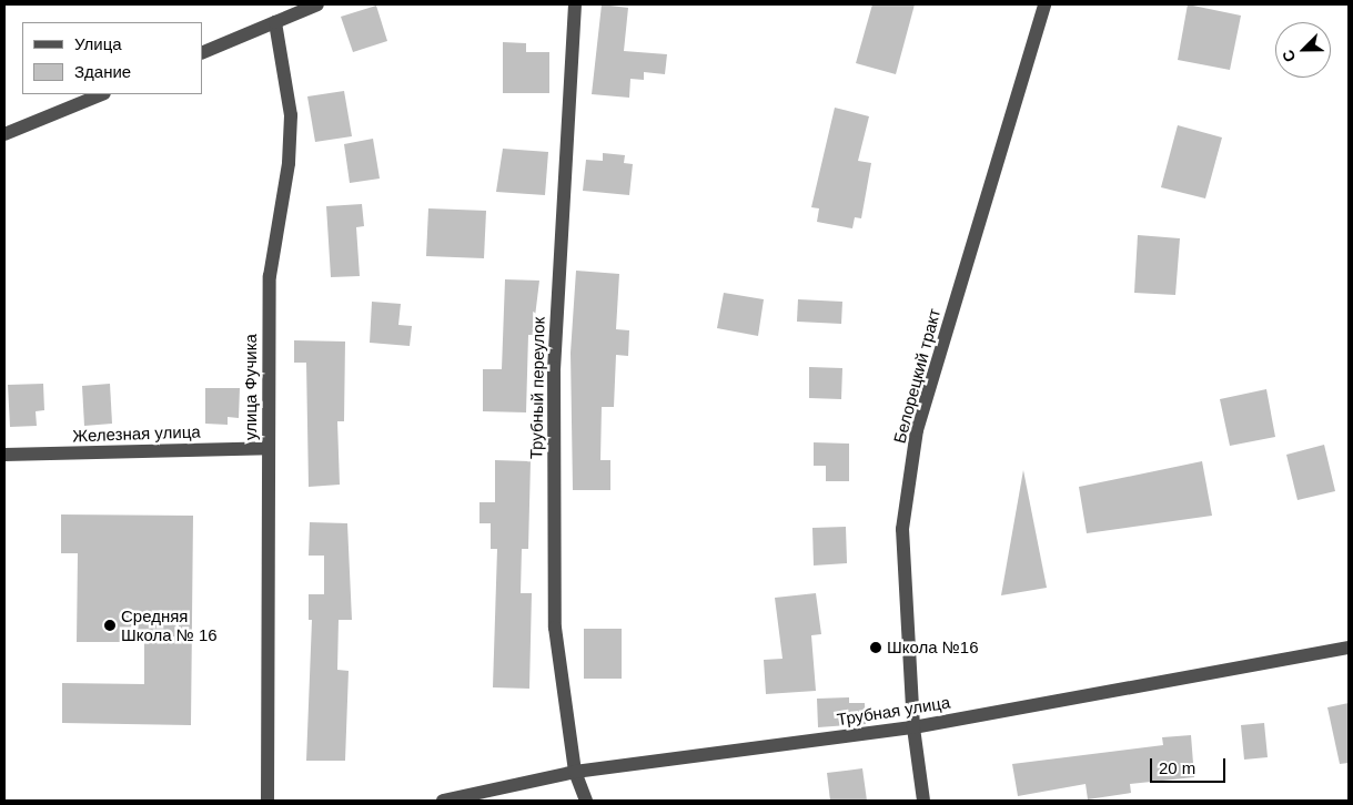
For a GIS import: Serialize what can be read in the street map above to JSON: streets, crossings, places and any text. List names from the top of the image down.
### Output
{
  "streets": {
    "street": [
      "Белорецкий тракт",
      "улица Фучика",
      "Трубный переулок",
      "Железная улица",
      "Трубная улица"
    ]
  },
  "crossings": [
    ["Белорецкий тракт", "Трубная улица"],
    ["улица Фучика", "Железная улица"],
    ["Трубный переулок", "Трубная улица"]
  ],
  "places": ["Средняя Школа № 16", "Школа №16"],
  "legend": ["Улица", "Здание"],
  "scale_bar": "20 m",
  "north": "bottom left"
}
